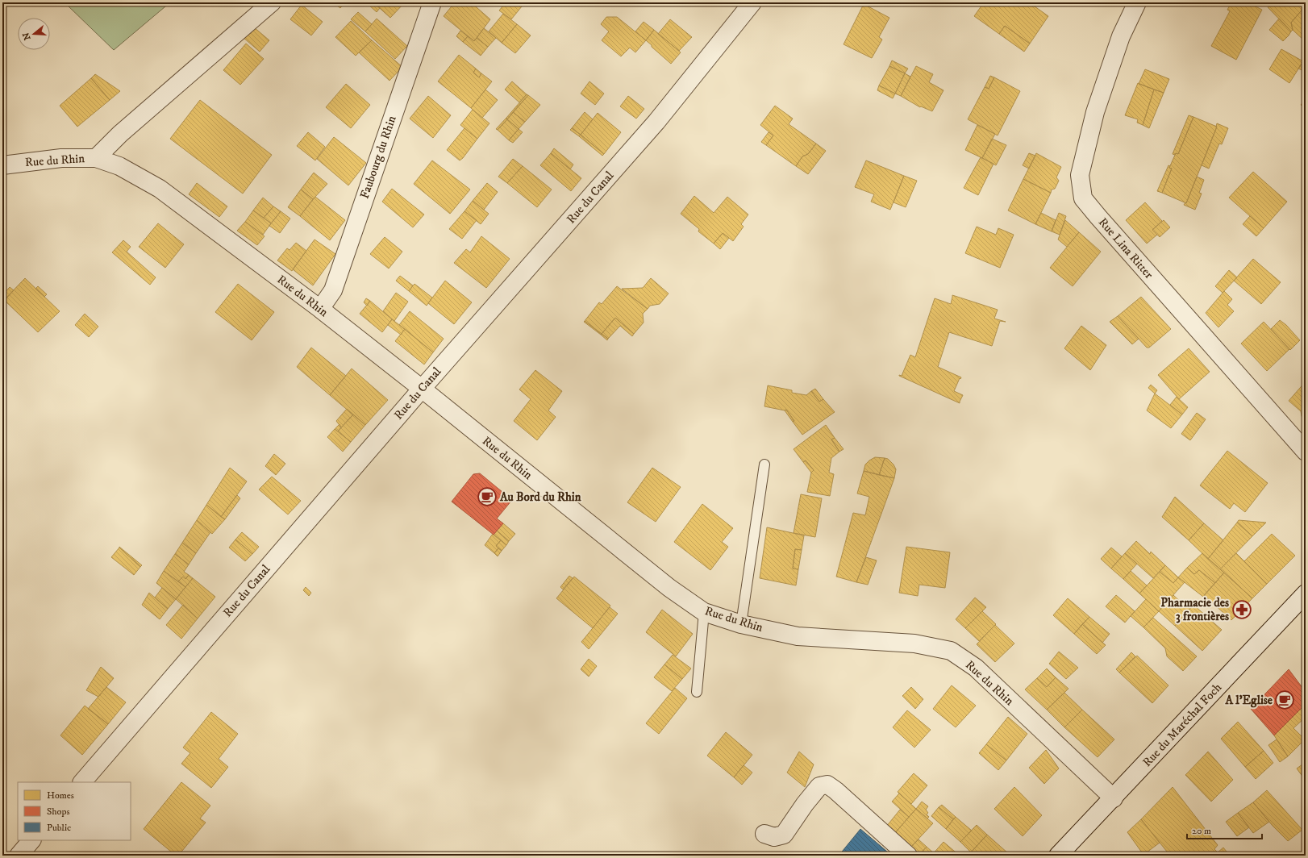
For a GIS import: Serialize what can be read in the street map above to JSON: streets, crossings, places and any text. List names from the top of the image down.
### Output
{
  "streets": {
    "street": [
      "Faubourg du Rhin",
      "Rue du Rhin",
      "Rue du Canal",
      "Rue Lina Ritter",
      "Rue du Maréchal Foch"
    ]
  },
  "crossings": [
    ["Faubourg du Rhin", "Rue du Rhin"],
    ["Rue du Rhin", "Rue du Canal"],
    ["Rue du Rhin", "Rue du Maréchal Foch"]
  ],
  "places": {
    "cafe": ["Au Bord du Rhin", "A l'Eglise"],
    "pharmacy": ["Pharmacie des 3 frontières"]
  },
  "legend": ["Homes", "Shops", "Public"],
  "scale_bar": "20 m",
  "north": "left"
}
